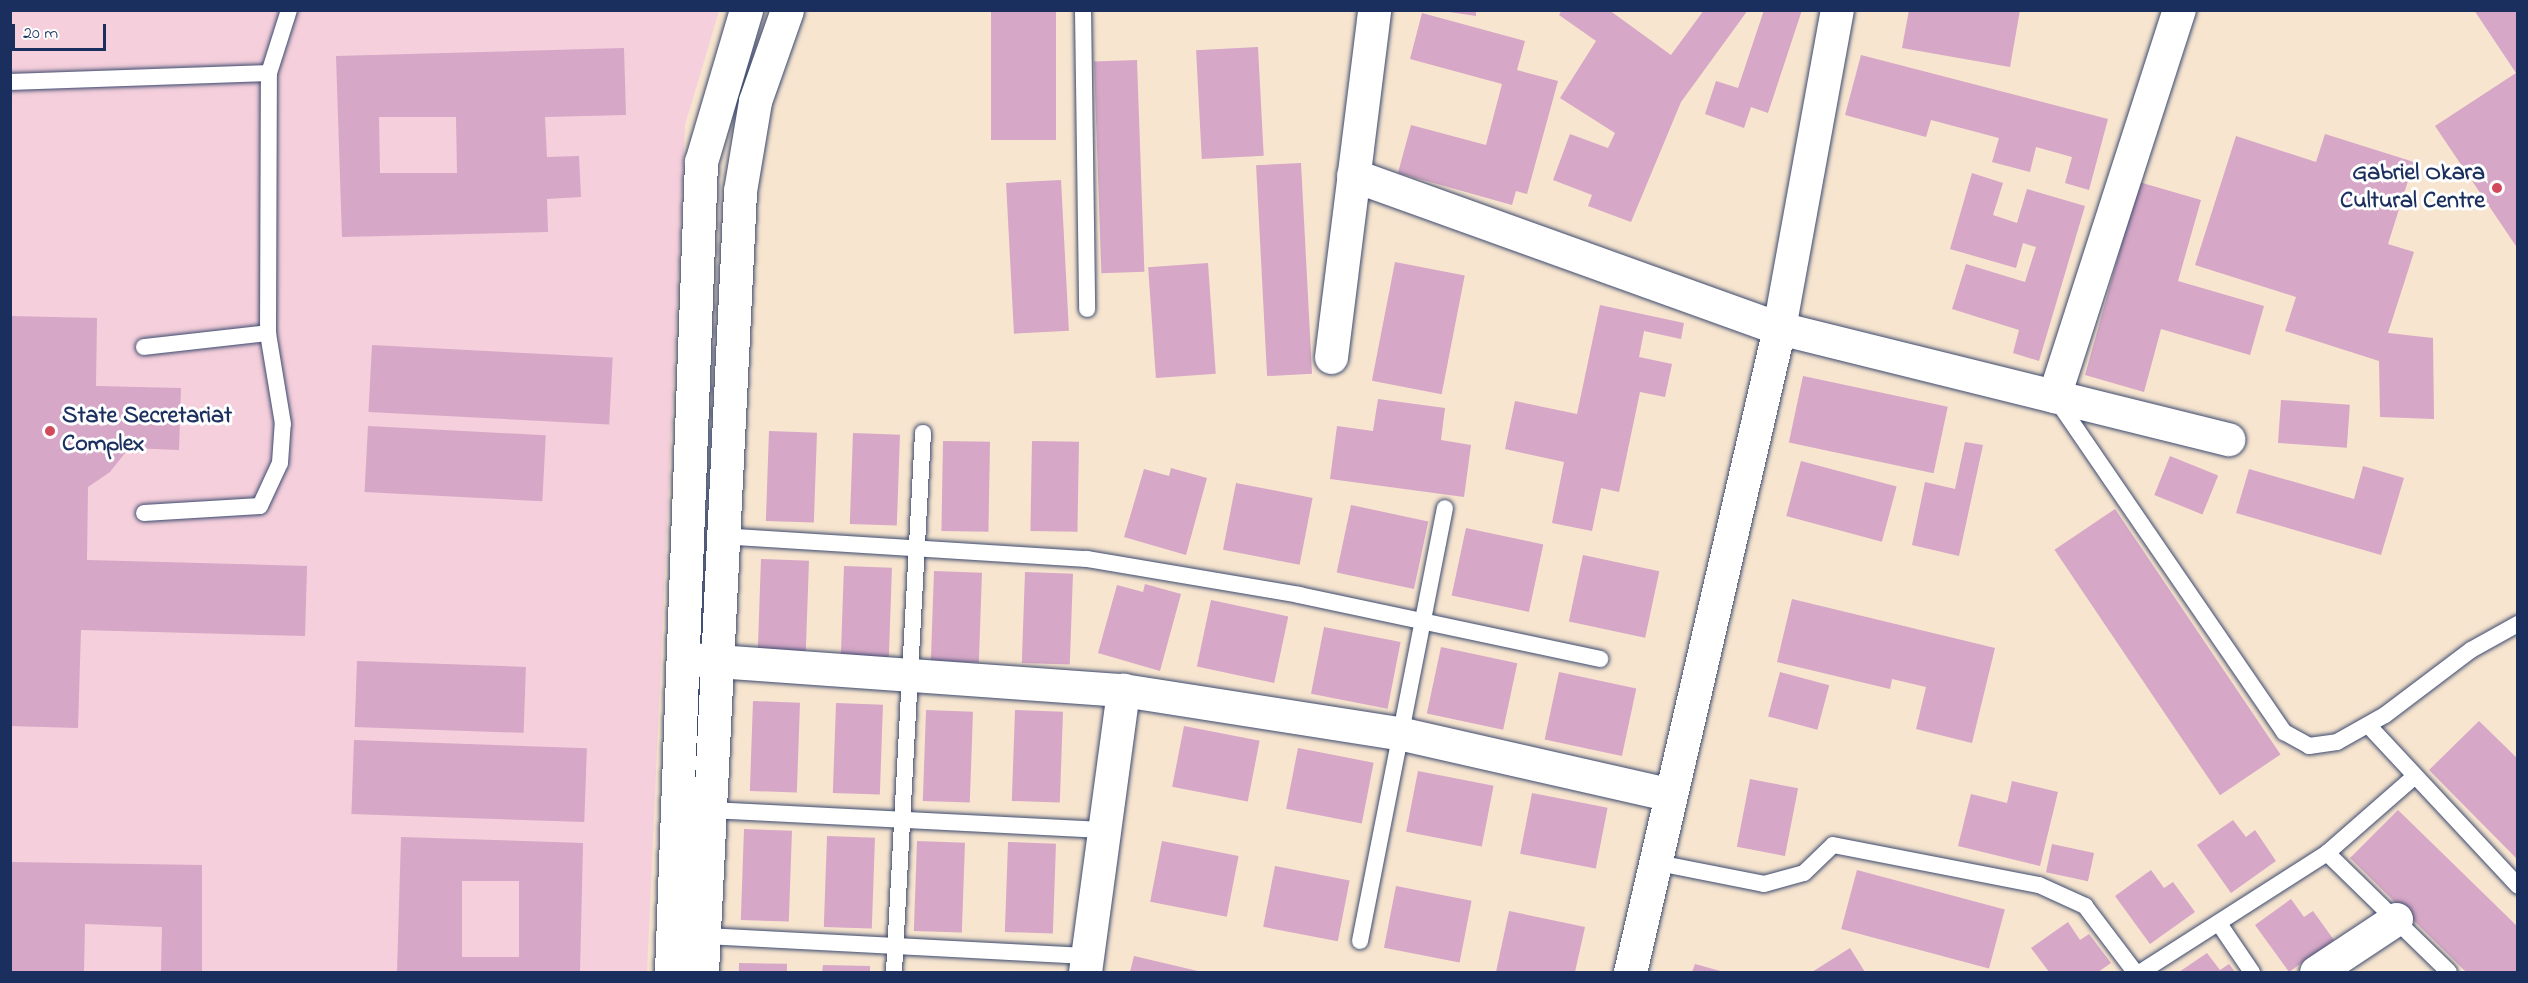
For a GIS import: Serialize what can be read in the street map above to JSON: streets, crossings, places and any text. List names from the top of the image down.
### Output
{
  "places": ["Gabriel Okara Cultural Centre", "State Secretariat Complex"],
  "scale_bar": "20 m"
}
